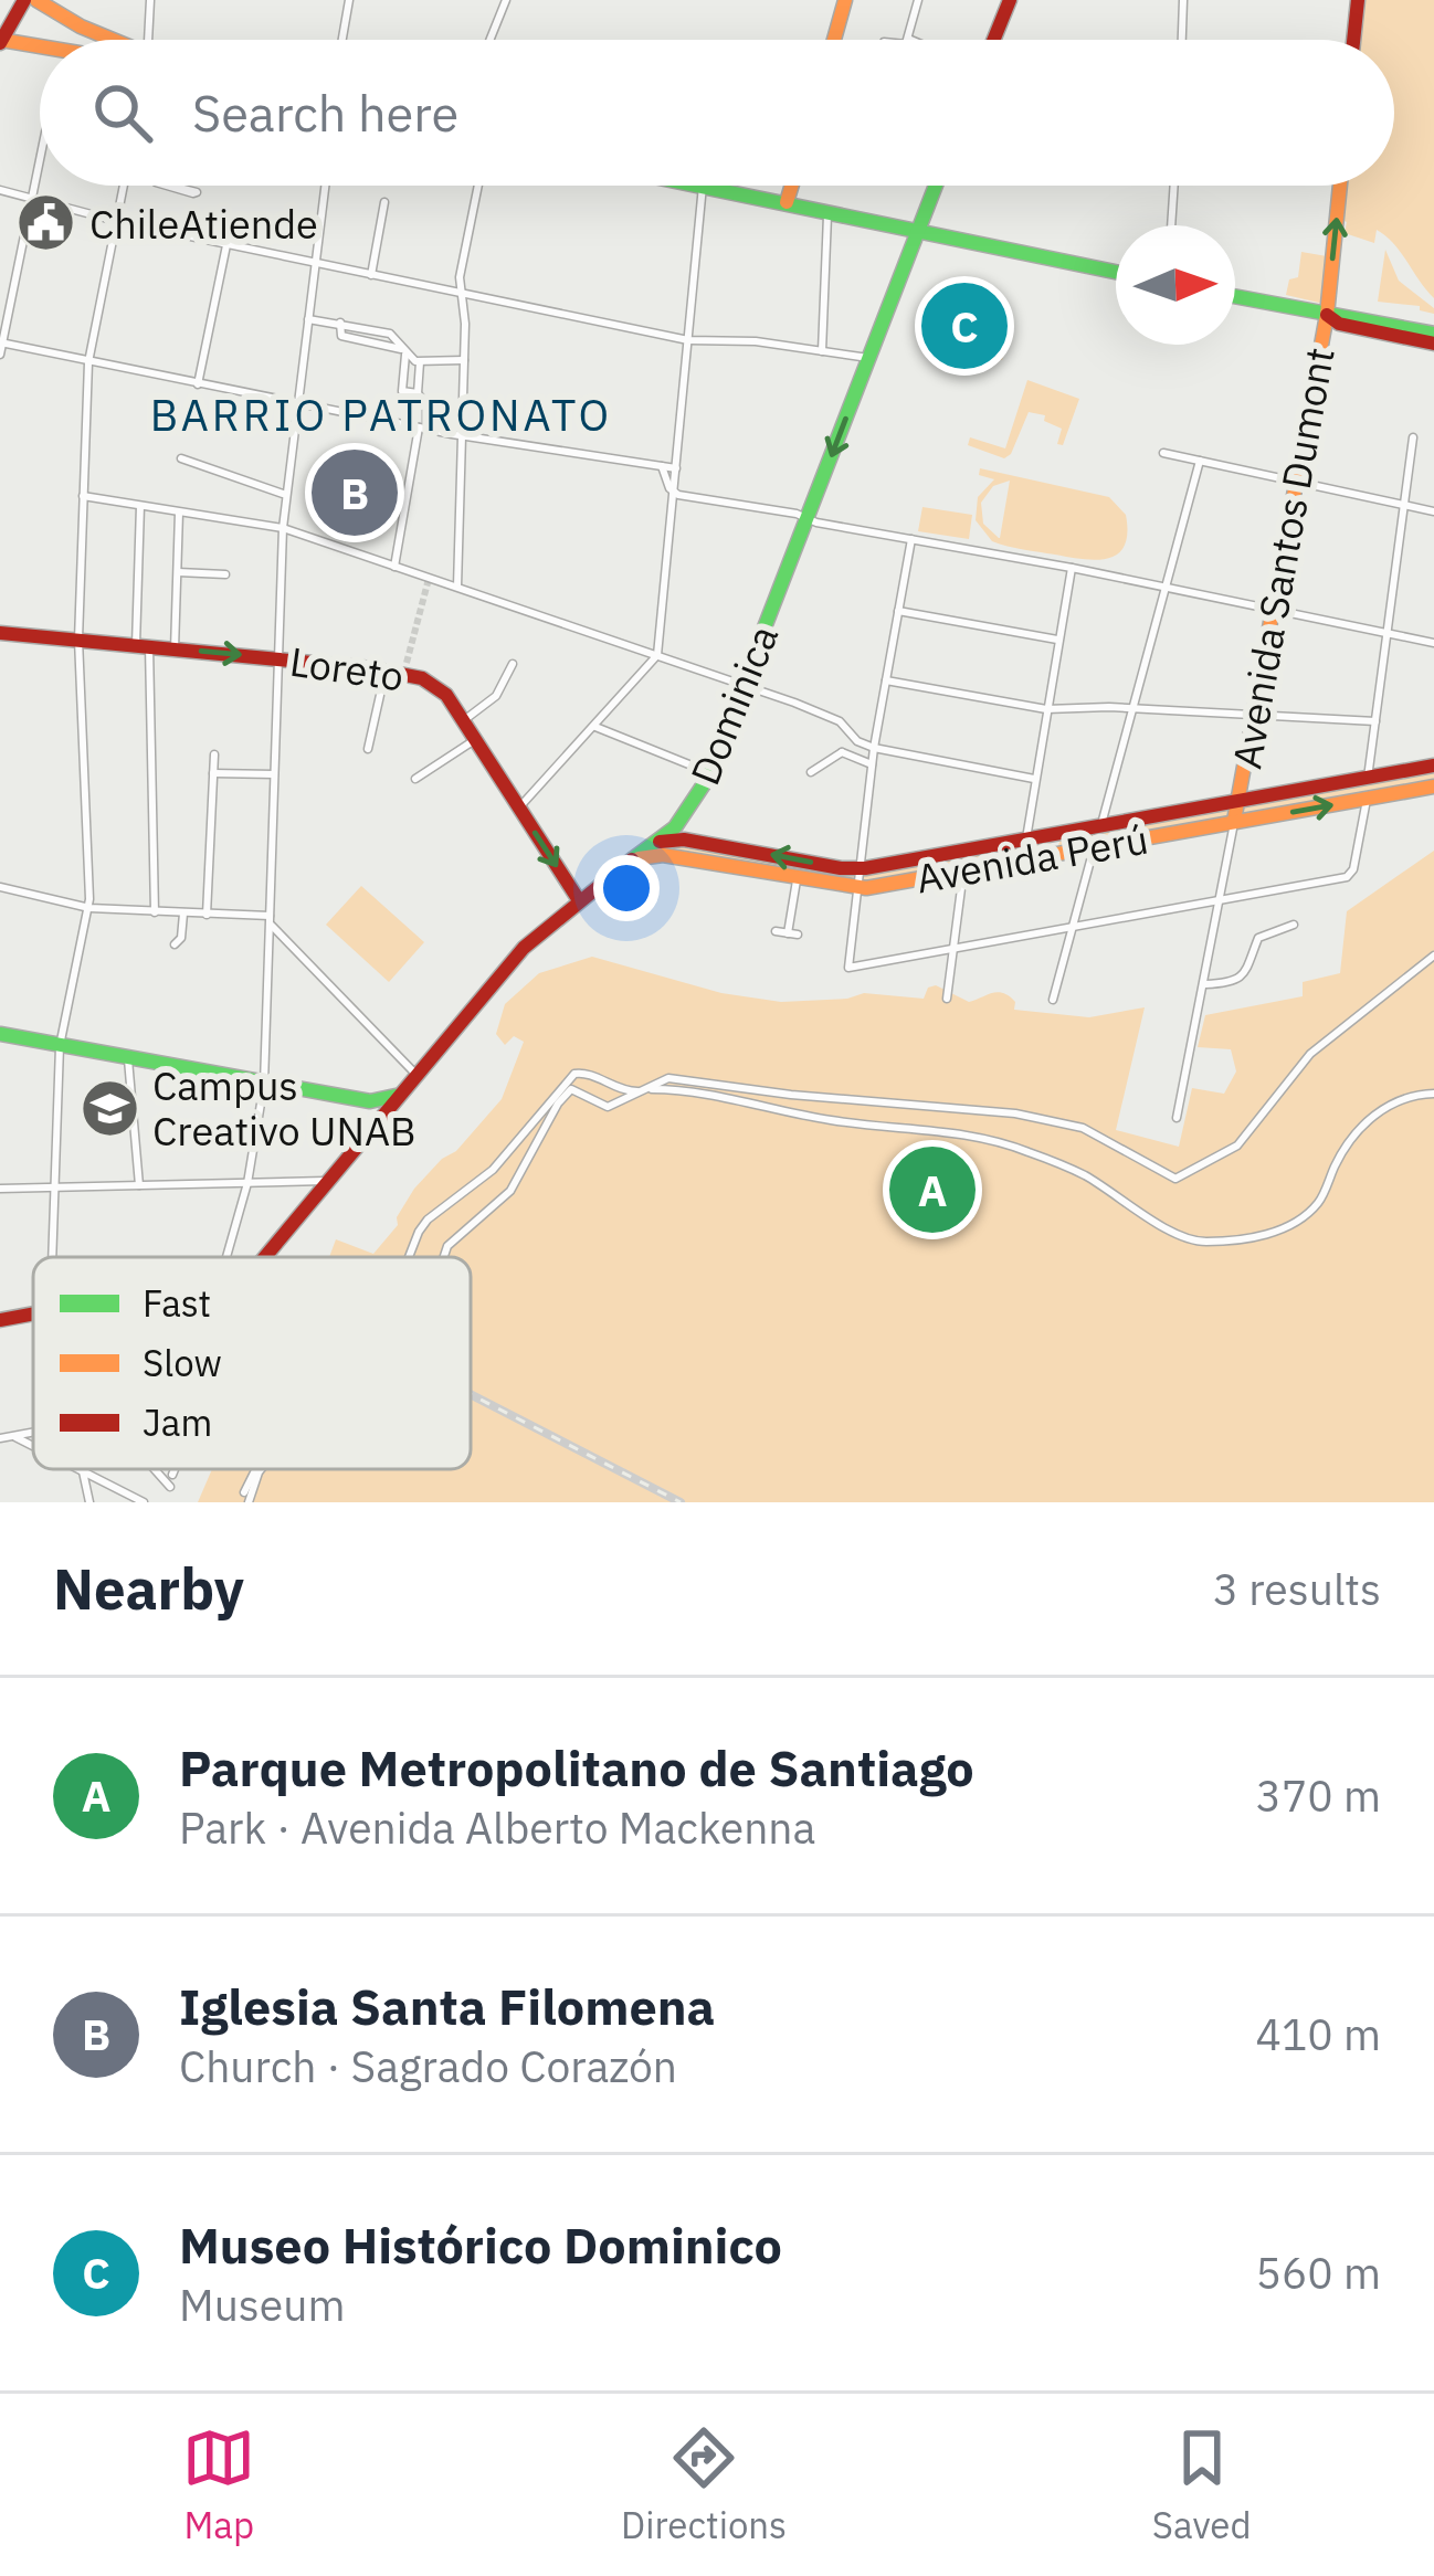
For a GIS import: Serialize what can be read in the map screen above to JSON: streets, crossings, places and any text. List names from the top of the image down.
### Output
{
  "streets": {
    "main road": [
      "Avenida Santos Dumont",
      "Loreto",
      "Dominica",
      "Avenida Perú"
    ]
  },
  "crossings": [
    ["Avenida Santos Dumont", "Avenida Perú"],
    ["Dominica", "Avenida Perú"]
  ],
  "districts": ["BARRIO PATRONATO"],
  "places": {
    "public building": ["ChileAtiende"],
    "school or university": ["Campus Creativo UNAB"]
  },
  "legend": ["Fast", "Slow", "Jam"],
  "north": "right",
  "page": {
    "search": "Search here",
    "pins": ["C", "B", "A"],
    "heading": ["Nearby", "3 results"],
    "list": [
      {
        "mark": "A",
        "name": "Parque Metropolitano de Santiago",
        "note": "Park · Avenida Alberto Mackenna",
        "value": "370 m"
      },
      {
        "mark": "B",
        "name": "Iglesia Santa Filomena",
        "note": "Church · Sagrado Corazón",
        "value": "410 m"
      },
      {
        "mark": "C",
        "name": "Museo Histórico Dominico",
        "note": "Museum",
        "value": "560 m"
      }
    ],
    "nav": ["Map", "Directions", "Saved"]
  }
}
